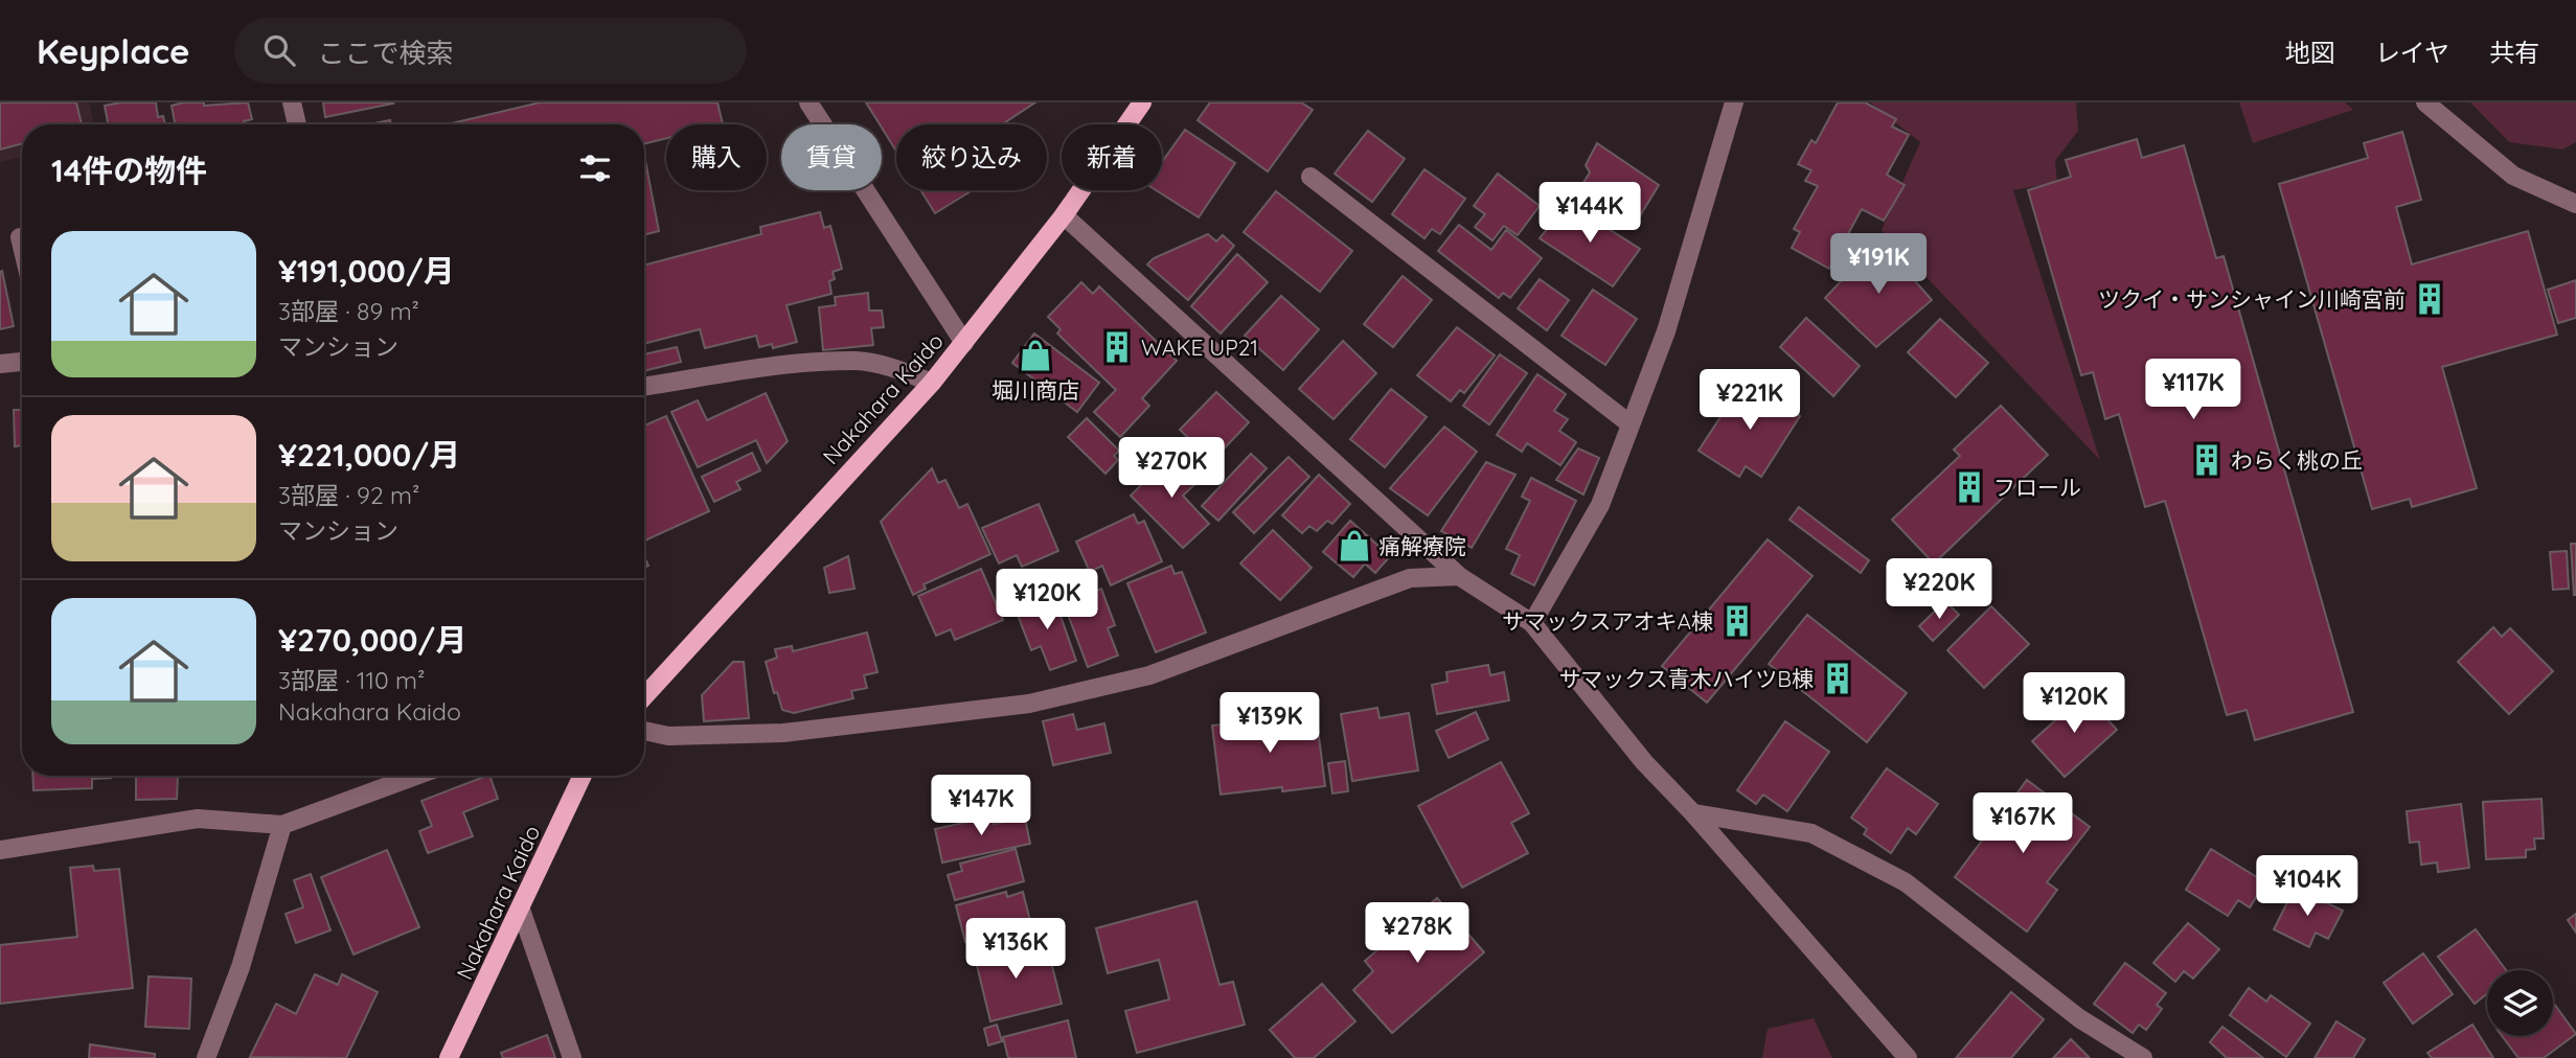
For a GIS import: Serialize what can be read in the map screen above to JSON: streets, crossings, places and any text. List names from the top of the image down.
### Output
{
  "streets": {
    "main road": ["Nakahara Kaido"]
  },
  "places": {
    "building": [
      "ツクイ・サンシャイン川崎宮前",
      "WAKE UP21",
      "わらく桃の丘",
      "フロール",
      "サマックスアオキA棟",
      "サマックス青木ハイツB棟"
    ],
    "shop": ["堀川商店", "痛解療院"]
  },
  "page": {
    "header": "Keyplace",
    "search": "ここで検索",
    "nav": ["地図", "レイヤ", "共有"],
    "chip": [
      "購入",
      "賃貸",
      "絞り込み",
      "新着"
    ],
    "heading": "14件の物件",
    "price": [
      "¥144K",
      "¥191K",
      "¥117K",
      "¥221K",
      "¥270K",
      "¥220K",
      "¥120K",
      "¥120K",
      "¥139K",
      "¥147K",
      "¥167K",
      "¥104K",
      "¥278K",
      "¥136K"
    ],
    "list": [
      {
        "name": "¥191,000/月",
        "note": "3部屋 · 89 m² · マンション"
      },
      {
        "name": "¥221,000/月",
        "note": "3部屋 · 92 m² · マンション"
      },
      {
        "name": "¥270,000/月",
        "note": "3部屋 · 110 m² · Nakahara Kaido"
      }
    ]
  }
}
